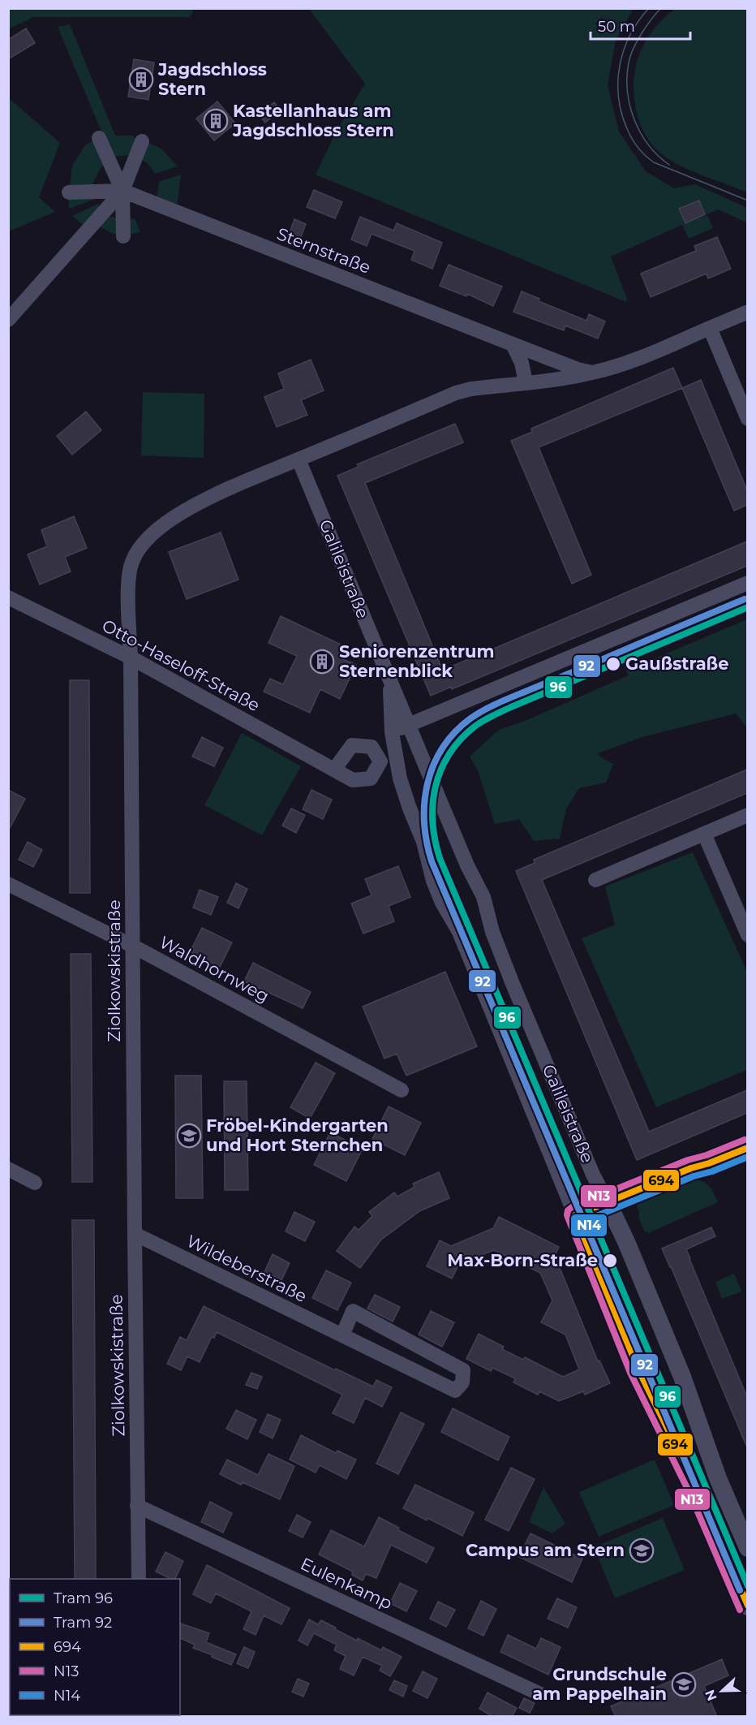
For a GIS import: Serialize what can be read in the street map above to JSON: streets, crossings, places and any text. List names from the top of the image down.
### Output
{
  "streets": {
    "street": [
      "Sternstraße",
      "Galileistraße",
      "Otto-Haseloff-Straße",
      "Waldhornweg",
      "Ziolkowskistraße",
      "Wildeberstraße",
      "Eulenkamp"
    ]
  },
  "crossings": [
    ["Galileistraße", "Ziolkowskistraße"],
    ["Otto-Haseloff-Straße", "Ziolkowskistraße"],
    ["Waldhornweg", "Ziolkowskistraße"],
    ["Ziolkowskistraße", "Wildeberstraße"],
    ["Ziolkowskistraße", "Eulenkamp"]
  ],
  "places": {
    "building": ["Jagdschloss Stern", "Kastellanhaus am Jagdschloss Stern", "Seniorenzentrum Sternenblick"],
    "other": ["Gaußstraße", "Max-Born-Straße"],
    "school or university": ["Fröbel-Kindergarten und Hort Sternchen", "Campus am Stern", "Grundschule am Pappelhain"]
  },
  "lines": [
    "tram line 92",
    "tram line 96",
    "transit line N13",
    "transit line 694",
    "transit line N14"
  ],
  "legend": [
    "Tram 96",
    "Tram 92",
    "694",
    "N13",
    "N14"
  ],
  "scale_bar": "50 m",
  "north": "left"
}
